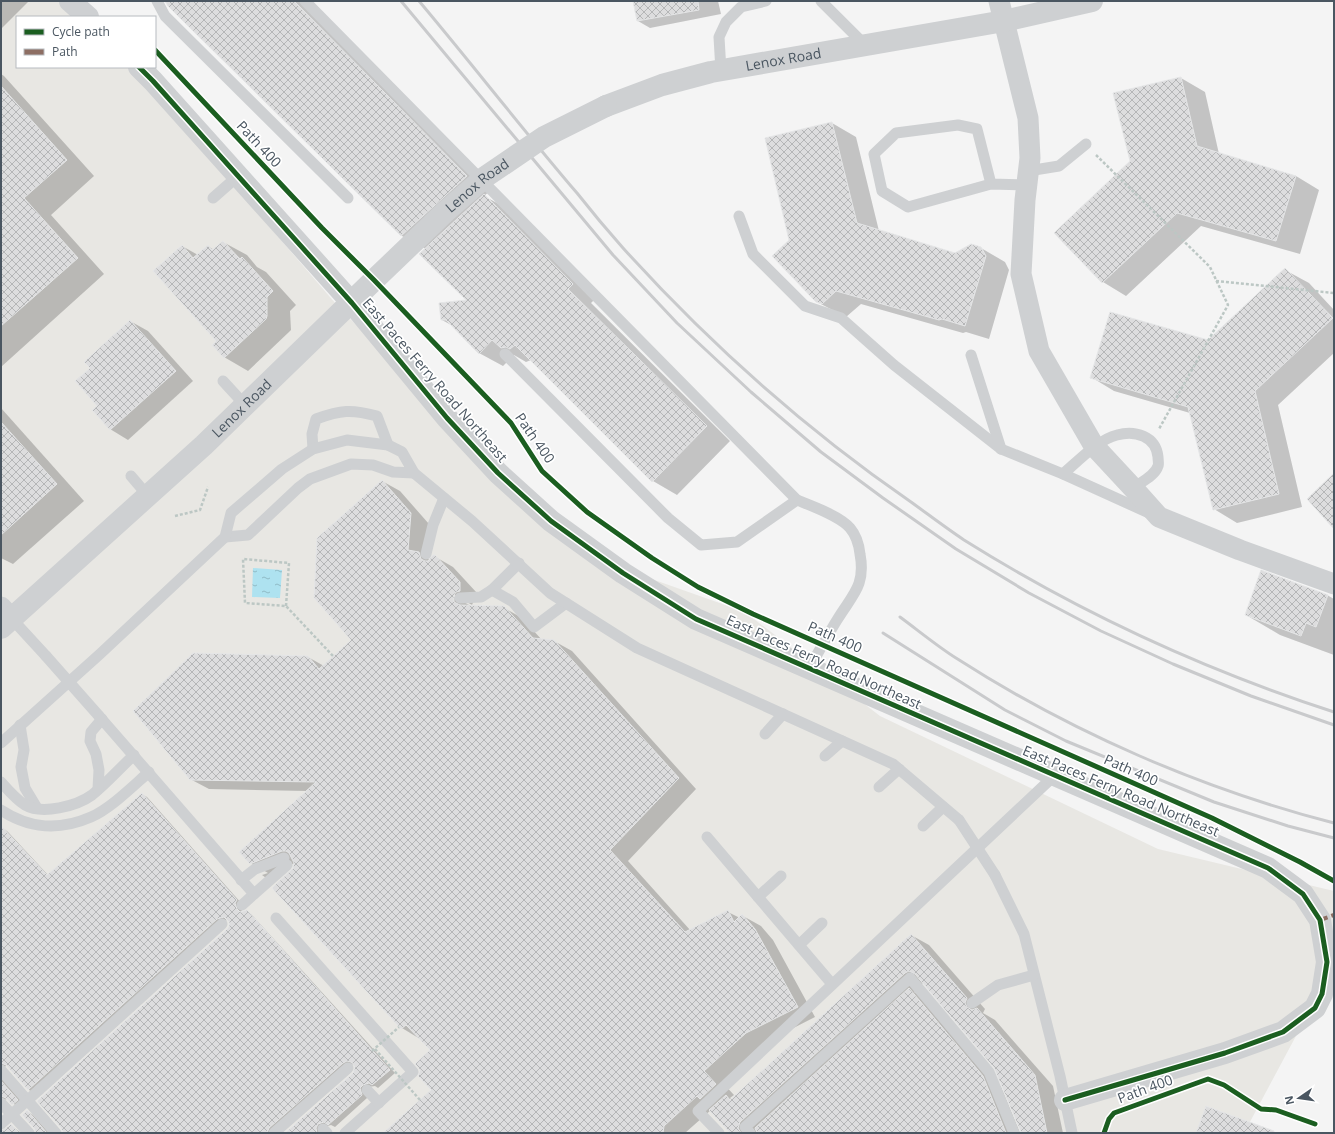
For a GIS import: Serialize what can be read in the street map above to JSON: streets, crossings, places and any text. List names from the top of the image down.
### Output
{
  "streets": {
    "street": ["Lenox Road", "East Paces Ferry Road Northeast"],
    "cycle path": ["Path 400"]
  },
  "crossings": [
    ["Lenox Road", "East Paces Ferry Road Northeast"]
  ],
  "legend": ["Cycle path", "Path"],
  "north": "left"
}
